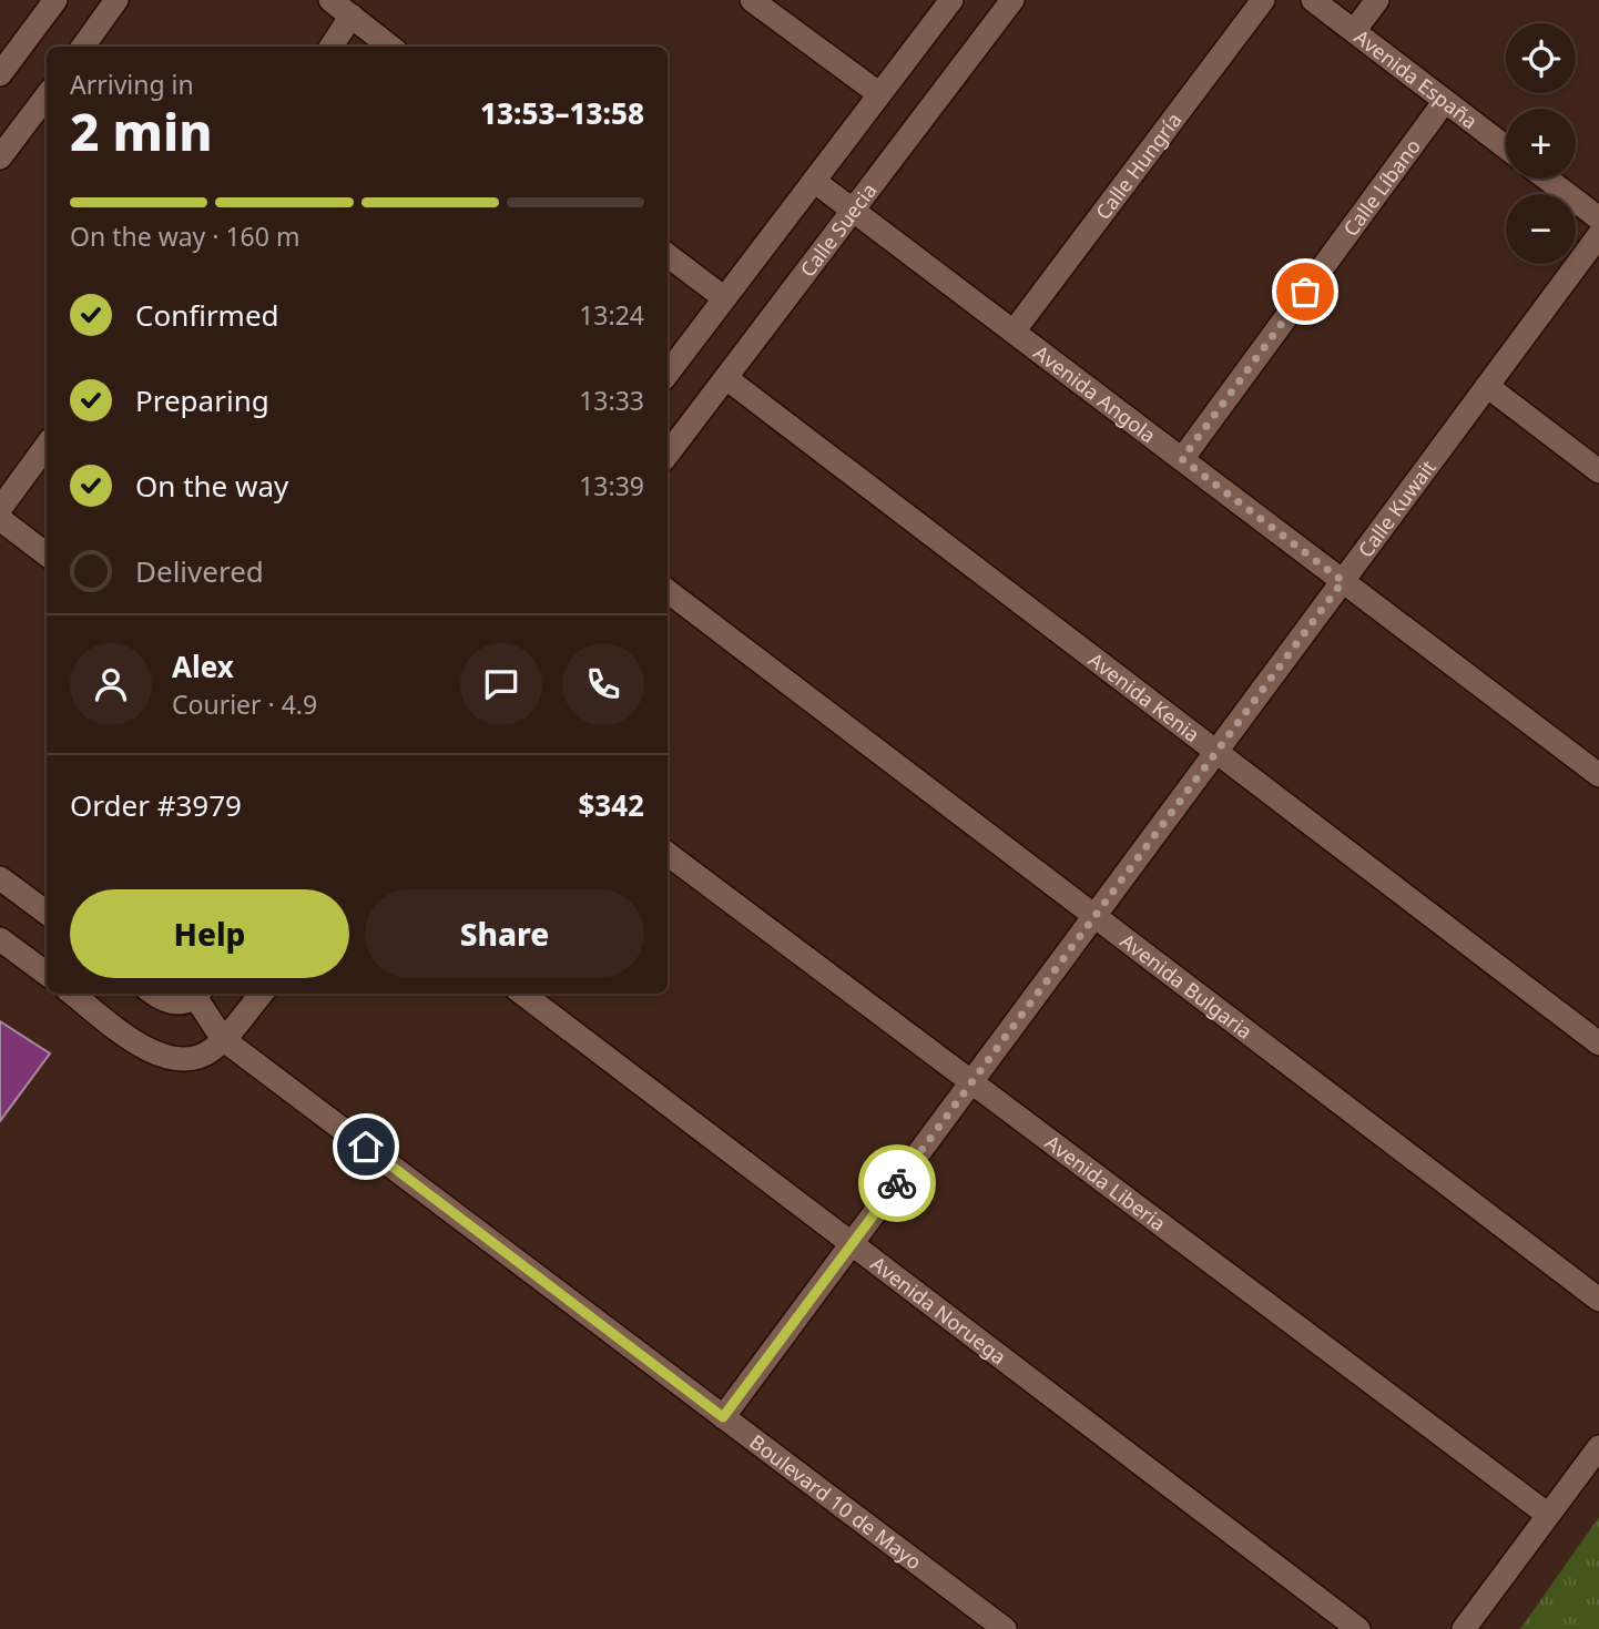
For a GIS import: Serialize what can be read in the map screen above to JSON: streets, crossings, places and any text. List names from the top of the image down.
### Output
{
  "streets": {
    "street": [
      "Avenida España",
      "Calle Hungría",
      "Calle Líbano",
      "Calle Suecia",
      "Avenida Angola",
      "Calle Kuwait",
      "Avenida Kenia",
      "Avenida Bulgaria",
      "Avenida Liberia",
      "Avenida Noruega",
      "Boulevard 10 de Mayo"
    ]
  },
  "crossings": [
    ["Avenida España", "Calle Líbano"],
    ["Calle Hungría", "Avenida Angola"],
    ["Calle Líbano", "Avenida Angola"],
    ["Calle Suecia", "Avenida Angola"],
    ["Calle Suecia", "Avenida Kenia"],
    ["Avenida Angola", "Calle Kuwait"],
    ["Calle Kuwait", "Avenida Kenia"],
    ["Calle Kuwait", "Avenida Bulgaria"],
    ["Calle Kuwait", "Avenida Liberia"],
    ["Calle Kuwait", "Avenida Noruega"],
    ["Calle Kuwait", "Boulevard 10 de Mayo"]
  ],
  "page": {
    "map_buttons": ["+", "−"],
    "heading": ["2 min", "Arriving in", "13:53–13:58"],
    "panel": [
      "Alex",
      "Courier · 4.9",
      "Order #3979",
      "$342"
    ],
    "bar": "On the way · 160 m",
    "list": [
      ["Confirmed", "13:24"],
      ["Preparing", "13:33"],
      ["On the way", "13:39"],
      "Delivered"
    ],
    "buttons": ["Help", "Share"]
  }
}
